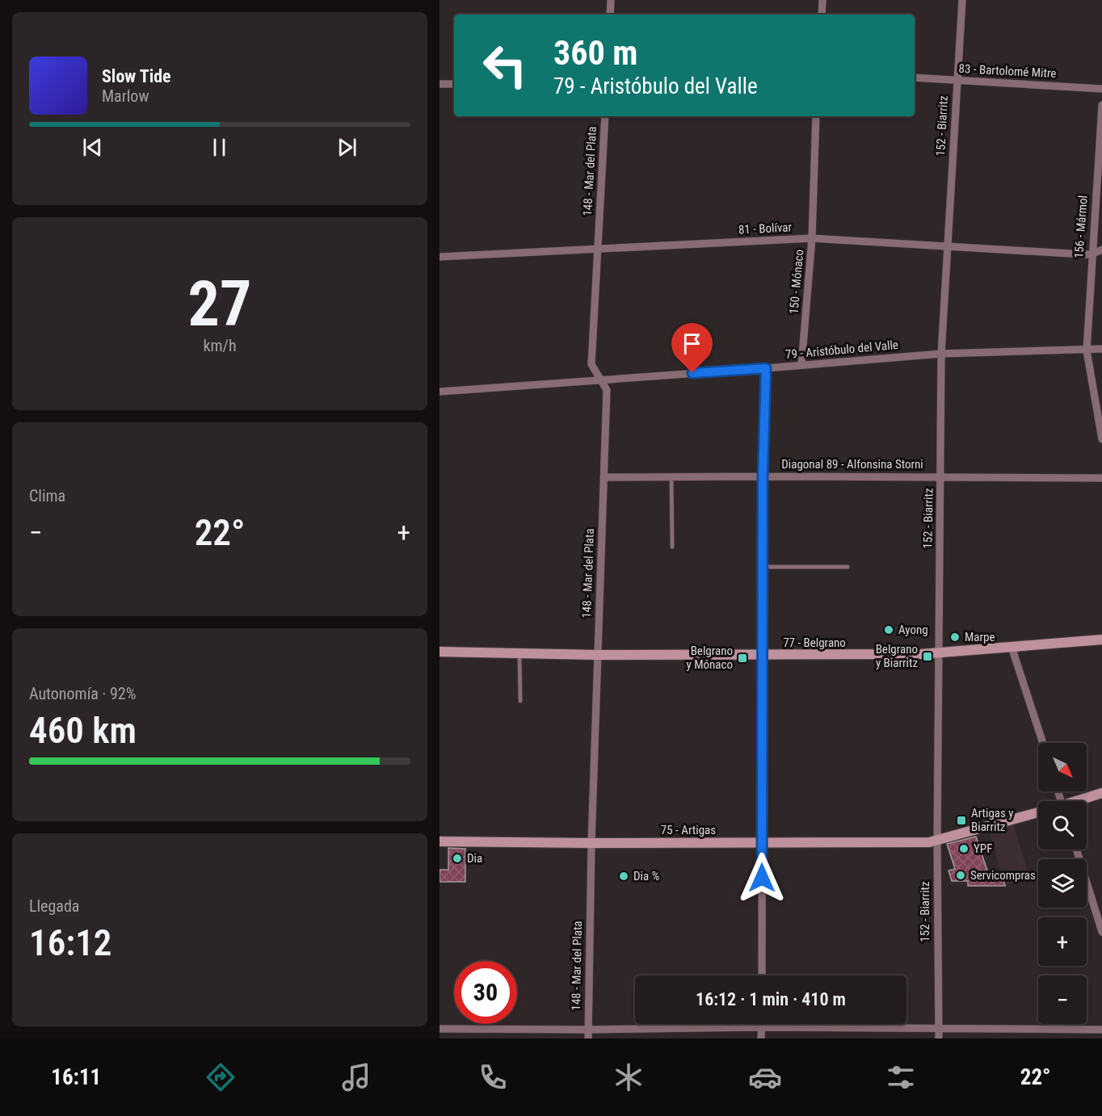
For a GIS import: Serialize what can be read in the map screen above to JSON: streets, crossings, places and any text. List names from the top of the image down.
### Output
{
  "streets": {
    "street": [
      "83 - Bartolomé Mitre",
      "152 - Biarritz",
      "148 - Mar del Plata",
      "156 - Mármol",
      "81 - Bolívar",
      "150 - Mónaco",
      "79 - Aristóbulo del Valle",
      "Diagonal 89 - Alfonsina Storni",
      "77 - Belgrano",
      "75 - Artigas"
    ]
  },
  "crossings": [
    ["83 - Bartolomé Mitre", "152 - Biarritz"],
    ["152 - Biarritz", "81 - Bolívar"],
    ["152 - Biarritz", "79 - Aristóbulo del Valle"],
    ["152 - Biarritz", "Diagonal 89 - Alfonsina Storni"],
    ["152 - Biarritz", "77 - Belgrano"],
    ["152 - Biarritz", "75 - Artigas"],
    ["148 - Mar del Plata", "81 - Bolívar"],
    ["148 - Mar del Plata", "79 - Aristóbulo del Valle"],
    ["148 - Mar del Plata", "Diagonal 89 - Alfonsina Storni"],
    ["148 - Mar del Plata", "77 - Belgrano"],
    ["148 - Mar del Plata", "75 - Artigas"],
    ["156 - Mármol", "81 - Bolívar"],
    ["156 - Mármol", "79 - Aristóbulo del Valle"],
    ["81 - Bolívar", "150 - Mónaco"],
    ["150 - Mónaco", "79 - Aristóbulo del Valle"]
  ],
  "places": {
    "other": [
      "Ayong",
      "Marpe",
      "YPF",
      "Dia",
      "Servicompras",
      "Dia %"
    ],
    "transit": ["Belgrano y Biarritz", "Belgrano y Mónaco", "Artigas y Biarritz"]
  },
  "north": "bottom right",
  "page": {
    "turn": ["360 m", "79 - Aristóbulo del Valle"],
    "song": ["Slow Tide", "Marlow"],
    "tile": [
      ["27", "km/h"],
      "Clima",
      ["Autonomía · 92%", "460 km"],
      ["Llegada", "16:12"]
    ],
    "heat": ["−", "22°", "+"],
    "map_buttons": ["+", "−"],
    "limit": "30",
    "trip": "16:12 · 1 min · 410 m",
    "tabs": ["16:11", "22°"]
  }
}
